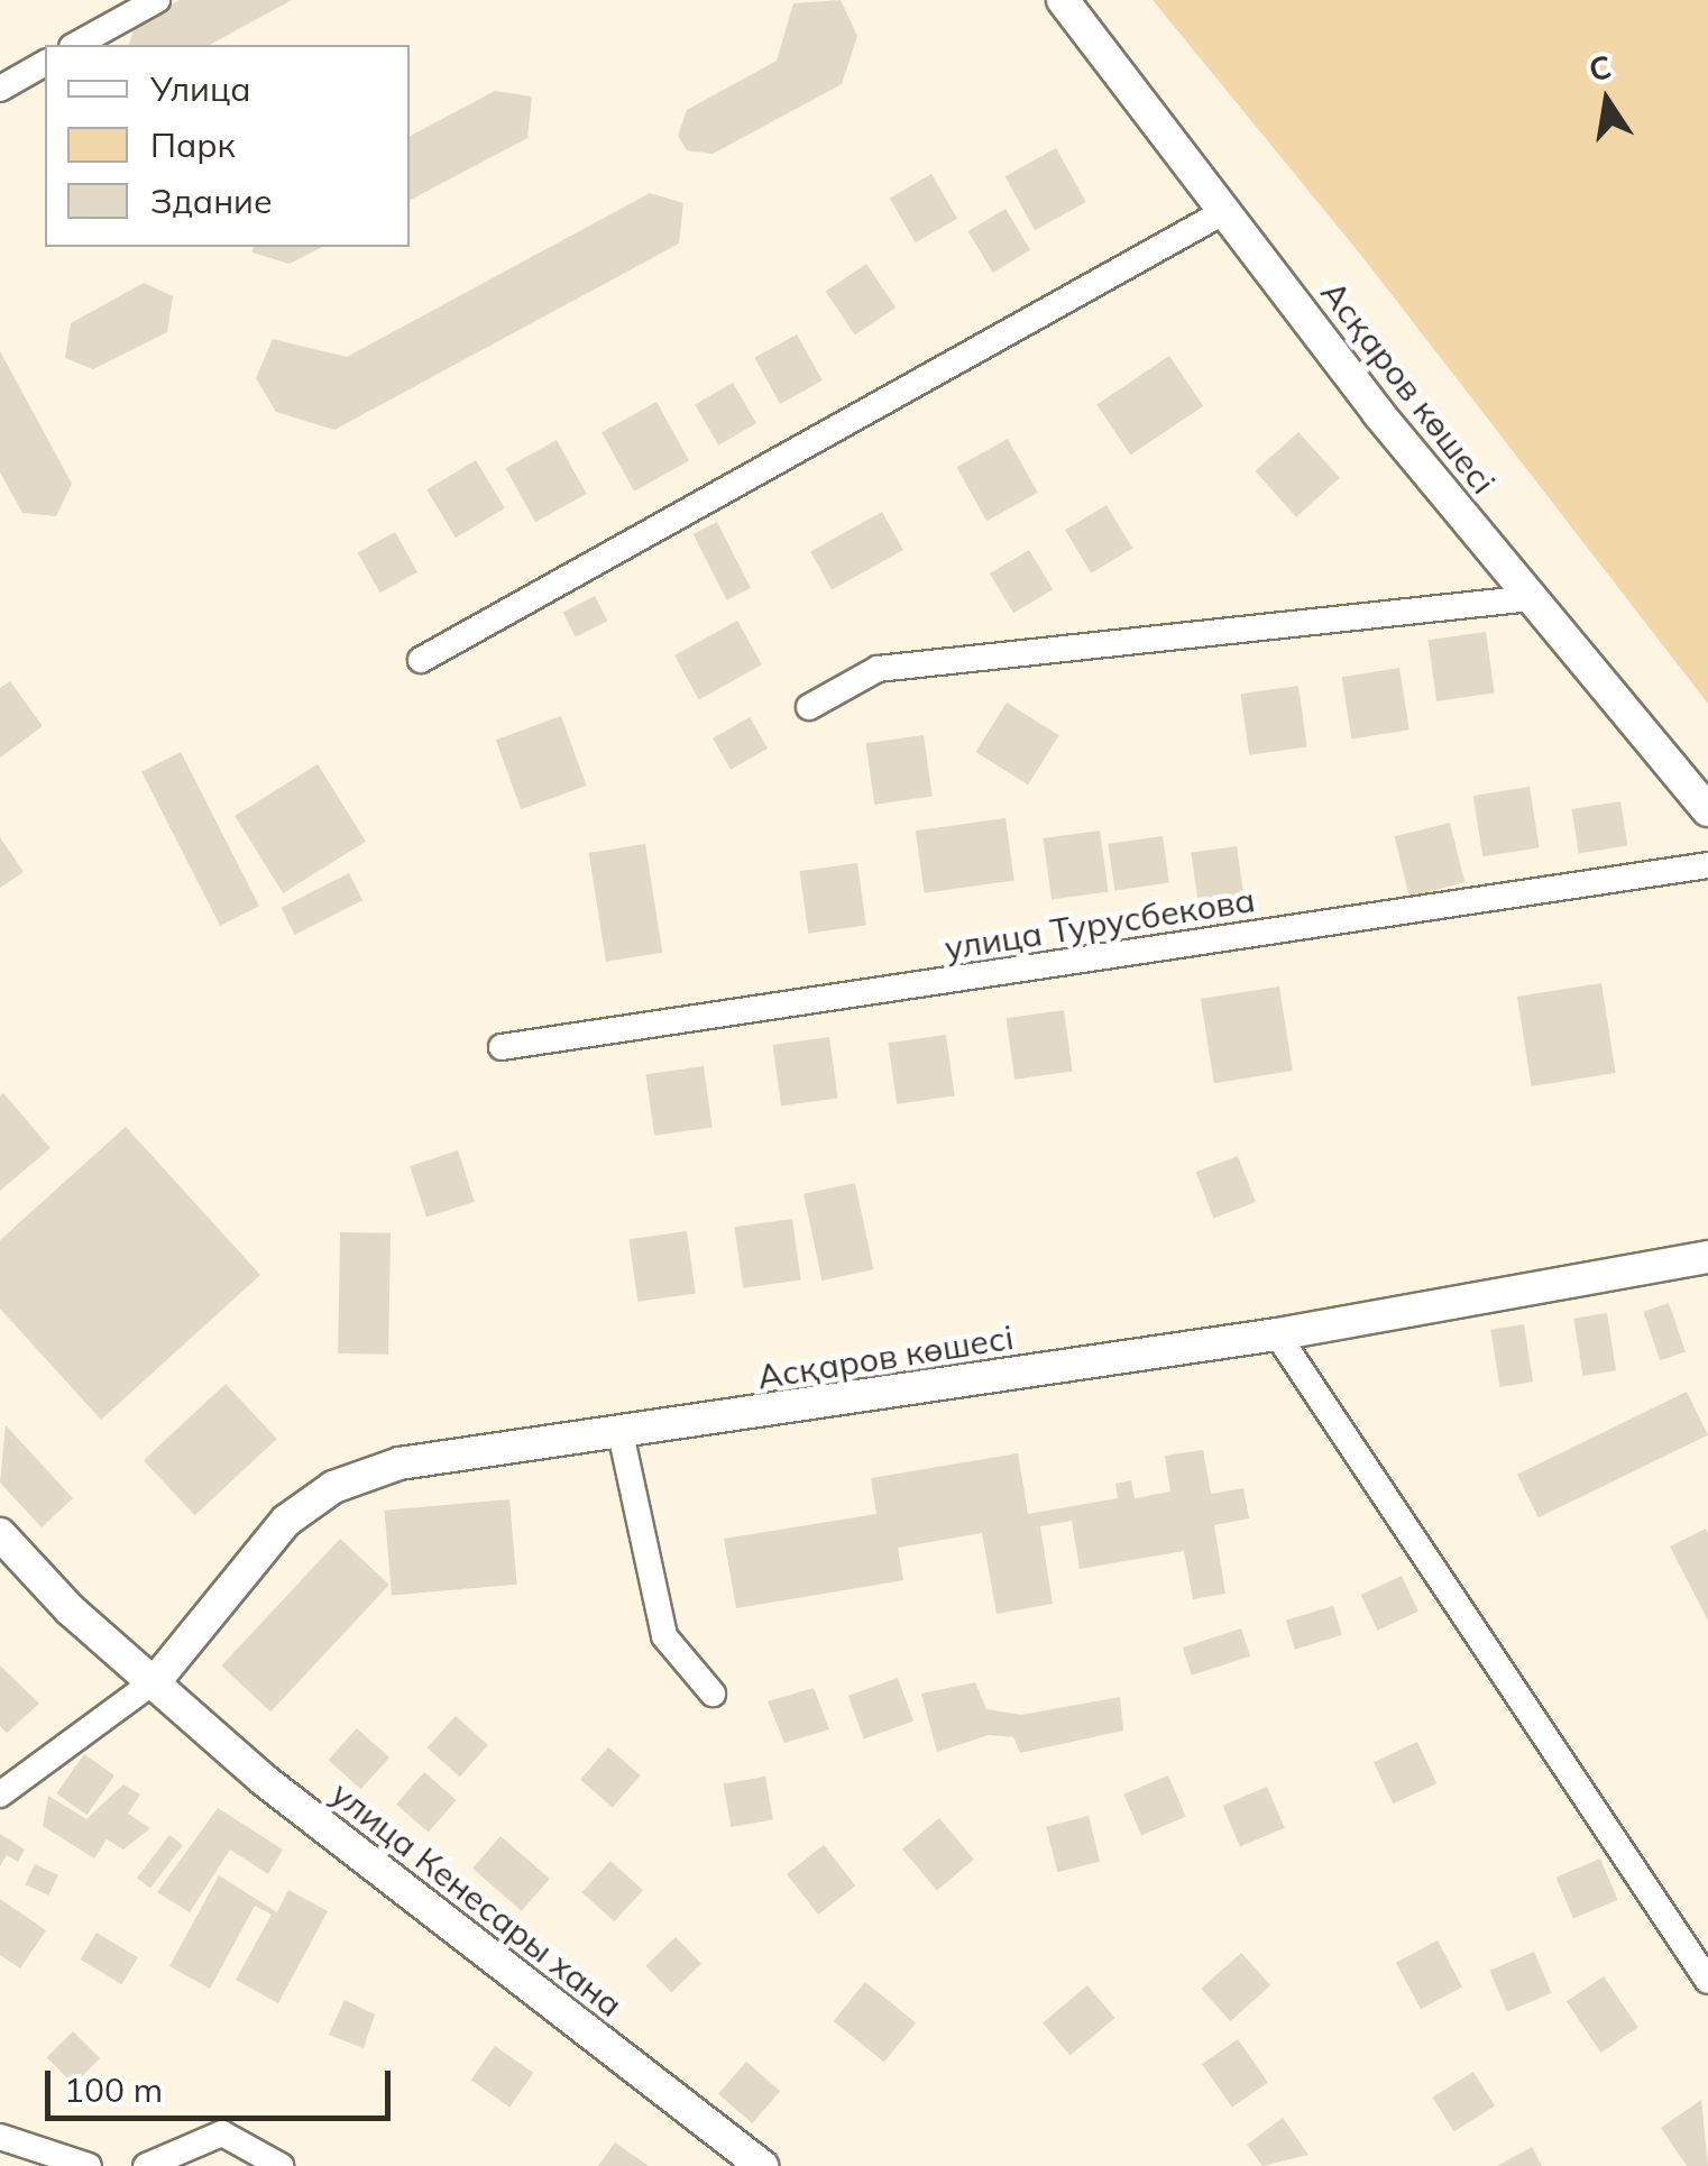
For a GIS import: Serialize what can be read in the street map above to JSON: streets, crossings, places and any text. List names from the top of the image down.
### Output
{
  "streets": {
    "street": ["Асқаров көшесі", "улица Турусбекова", "улица Кенесары хана"]
  },
  "crossings": [
    ["Асқаров көшесі", "улица Кенесары хана"]
  ],
  "legend": ["Улица", "Парк", "Здание"],
  "scale_bar": "100 m",
  "north": "top"
}
